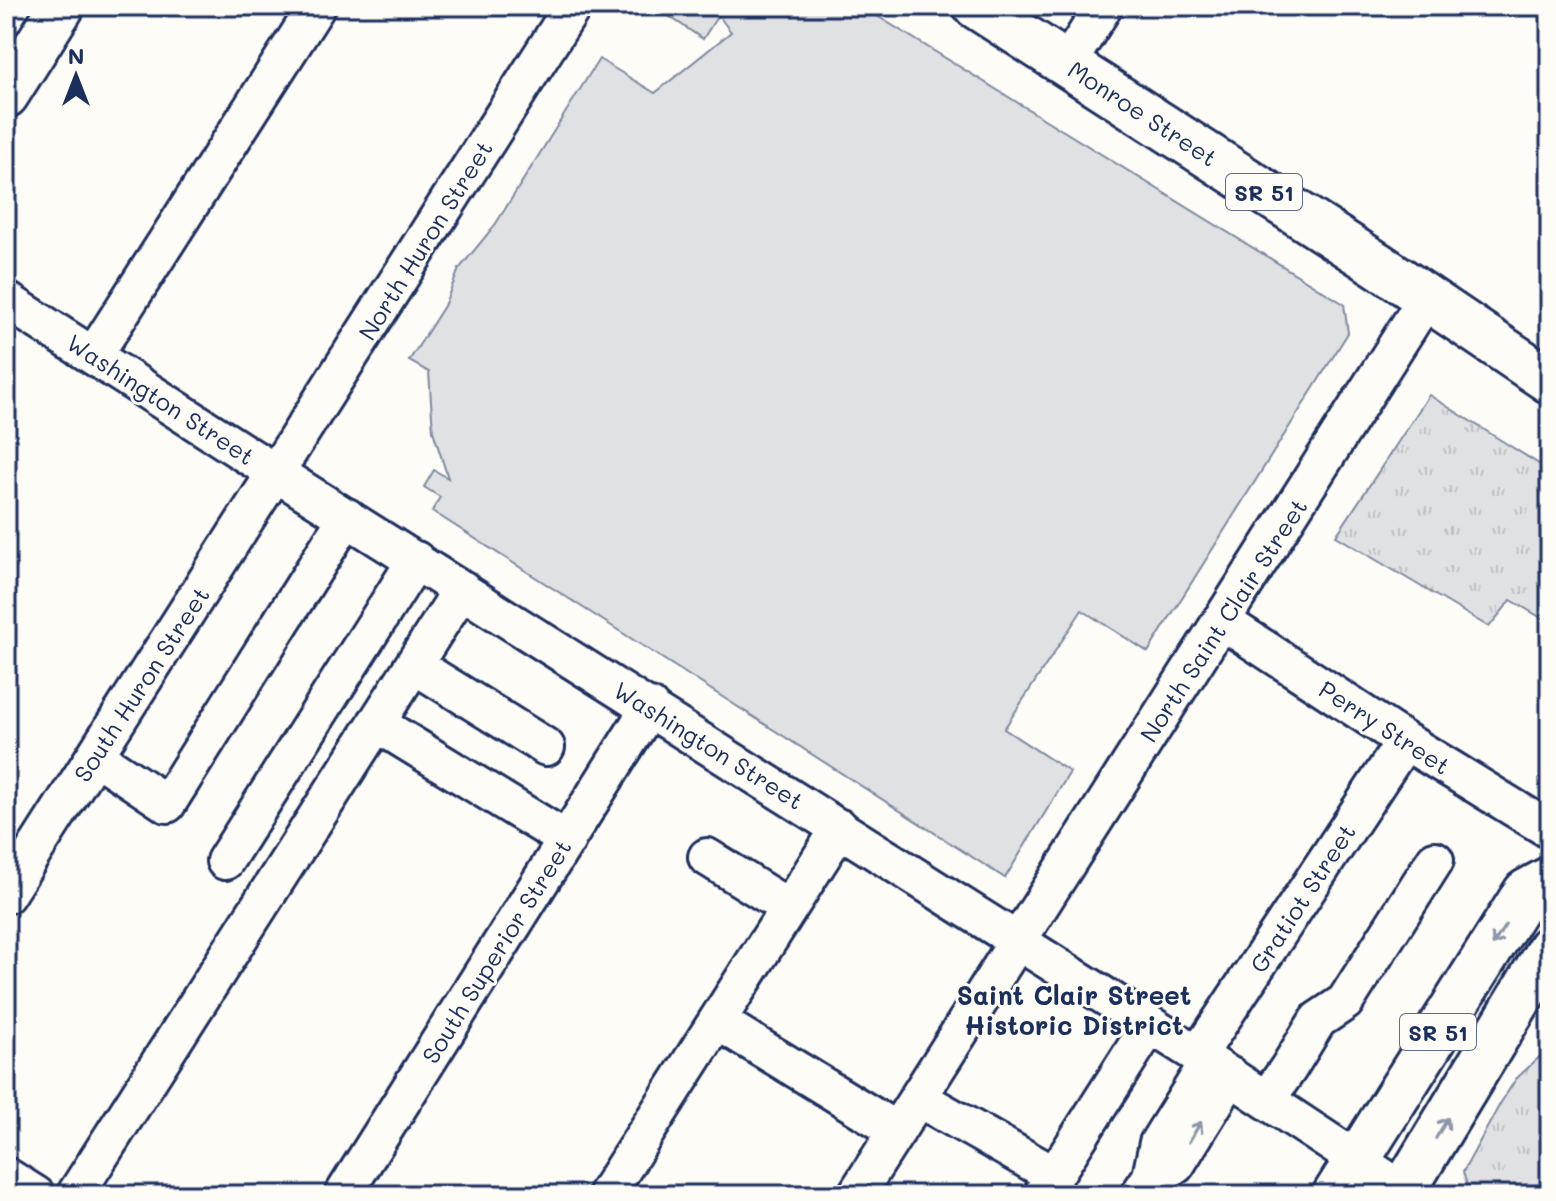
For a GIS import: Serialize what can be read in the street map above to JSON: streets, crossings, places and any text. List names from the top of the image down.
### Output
{
  "streets": {
    "main road": ["Monroe Street", "SR 51"],
    "street": [
      "North Huron Street",
      "Washington Street",
      "North Saint Clair Street",
      "South Huron Street",
      "Perry Street",
      "Gratiot Street",
      "South Superior Street"
    ]
  },
  "crossings": [
    ["Monroe Street", "North Saint Clair Street"],
    ["SR 51", "Washington Street"],
    ["North Huron Street", "Washington Street"],
    ["North Huron Street", "South Huron Street"],
    ["Washington Street", "North Saint Clair Street"],
    ["Washington Street", "South Huron Street"],
    ["Washington Street", "Gratiot Street"],
    ["Washington Street", "South Superior Street"],
    ["North Saint Clair Street", "Perry Street"],
    ["Perry Street", "Gratiot Street"]
  ],
  "districts": ["Saint Clair Street Historic District"],
  "north": "top"
}
